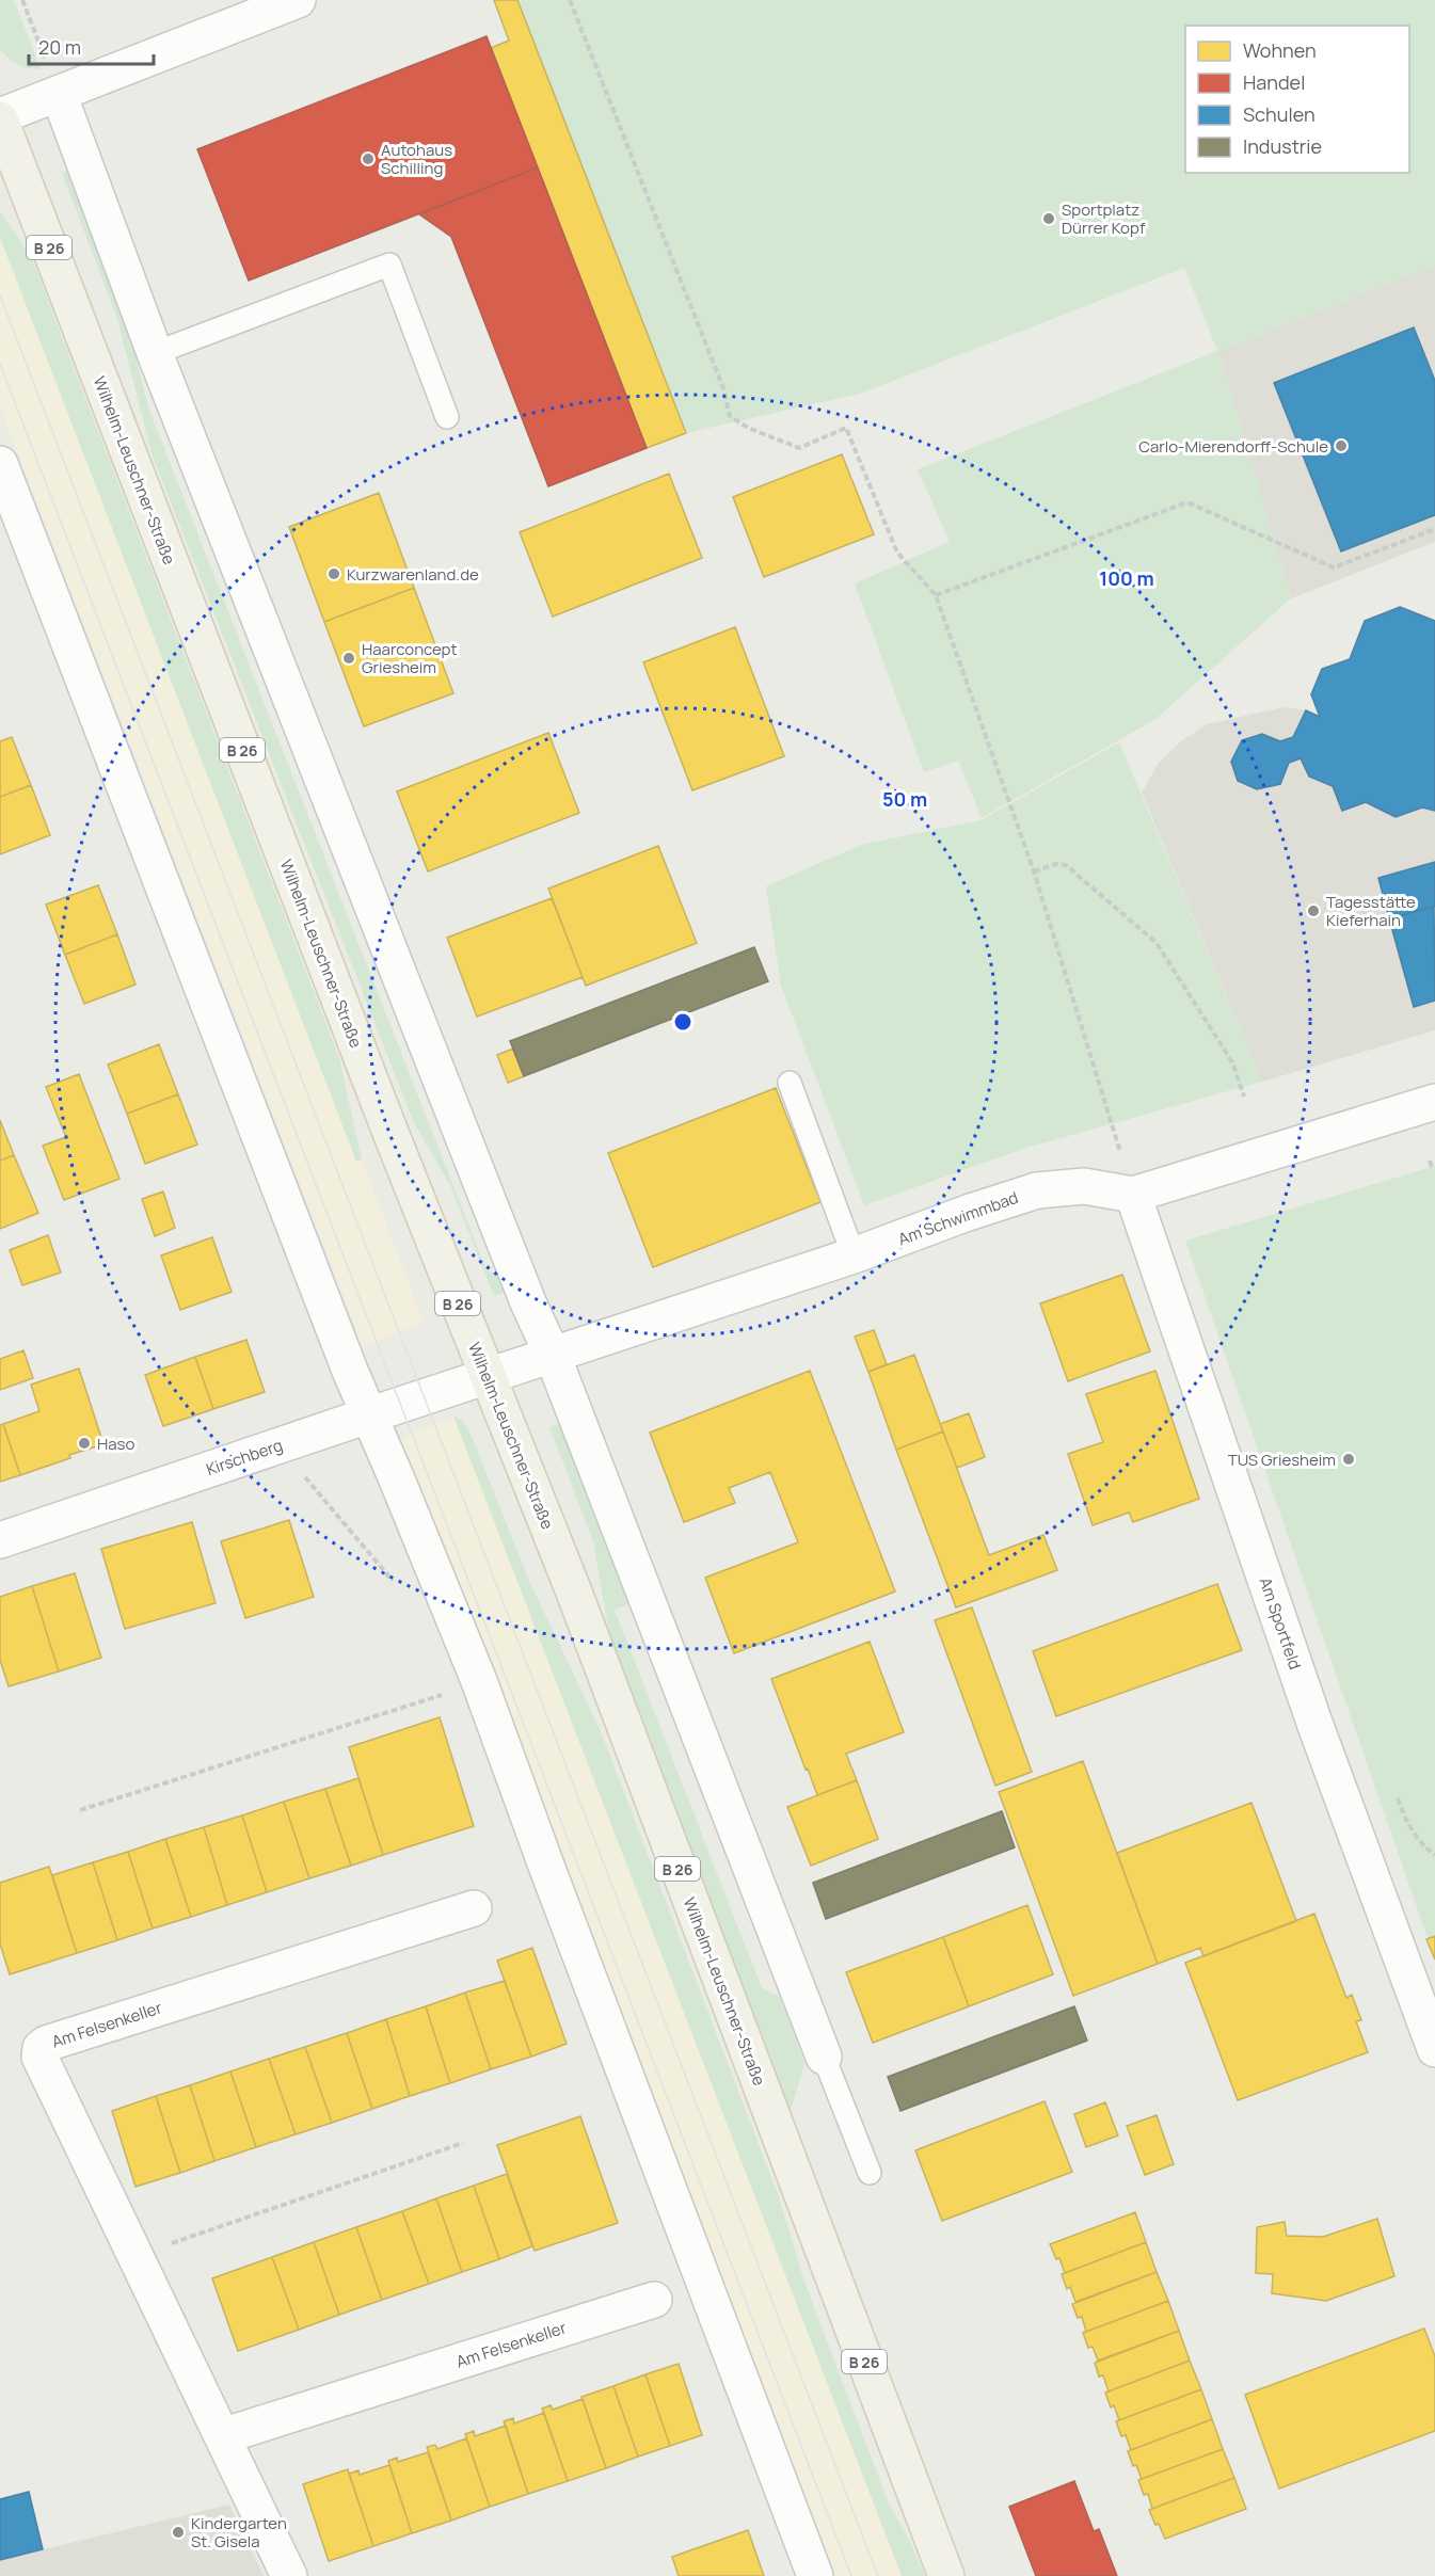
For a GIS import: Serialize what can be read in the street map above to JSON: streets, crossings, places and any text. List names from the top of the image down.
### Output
{
  "streets": {
    "main road": ["B 26", "Wilhelm-Leuschner-Straße"],
    "street": [
      "Am Schwimmbad",
      "Kirschberg",
      "Am Sportfeld",
      "Am Felsenkeller"
    ]
  },
  "crossings": [
    ["Wilhelm-Leuschner-Straße", "Am Schwimmbad"],
    ["Wilhelm-Leuschner-Straße", "Kirschberg"],
    ["Am Schwimmbad", "Kirschberg"],
    ["Am Schwimmbad", "Am Sportfeld"]
  ],
  "places": [
    "Autohaus Schilling",
    "Sportplatz Dürrer Kopf",
    "Carlo-Mierendorff-Schule",
    "Kurzwarenland.de",
    "Haarconcept Griesheim",
    "Tagesstätte Kieferhain",
    "Haso",
    "TUS Griesheim",
    "Kindergarten St. Gisela"
  ],
  "legend": [
    "Wohnen",
    "Handel",
    "Schulen",
    "Industrie"
  ],
  "scale_bar": "20 m",
  "rings": ["100 m", "50 m"]
}
